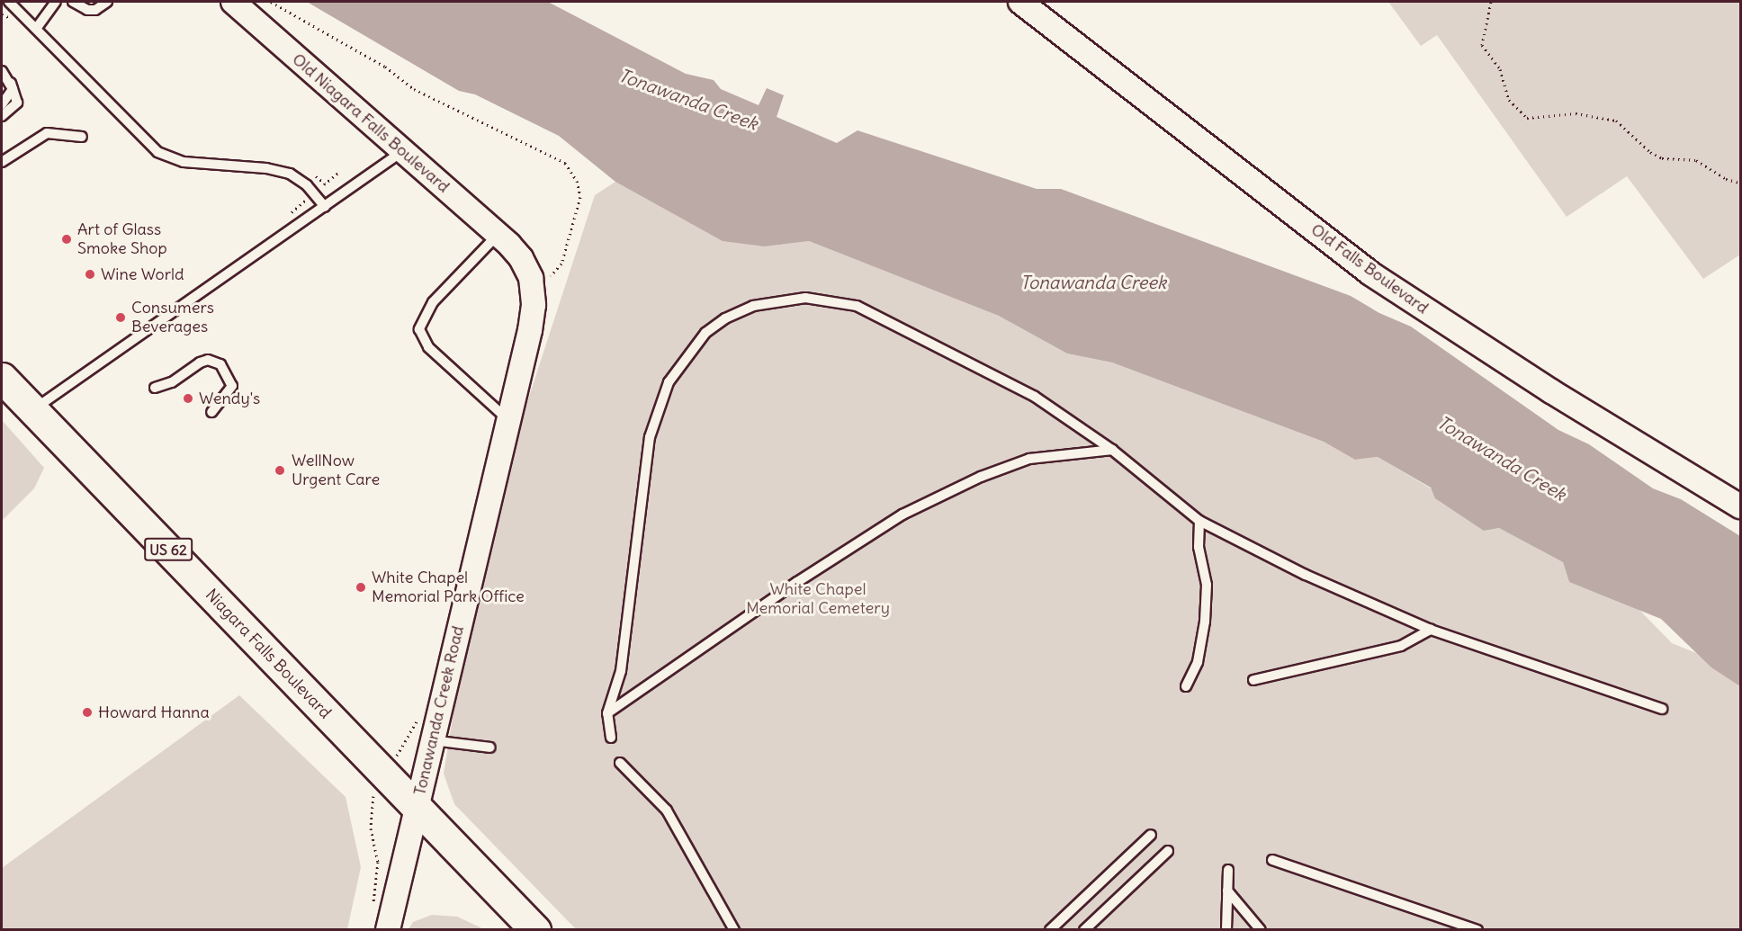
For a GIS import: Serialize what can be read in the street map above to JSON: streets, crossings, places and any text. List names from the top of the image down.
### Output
{
  "streets": {
    "main road": ["US 62", "Niagara Falls Boulevard"],
    "street": ["Old Niagara Falls Boulevard", "Old Falls Boulevard", "Tonawanda Creek Road"]
  },
  "crossings": [
    ["Old Niagara Falls Boulevard", "Tonawanda Creek Road"],
    ["Niagara Falls Boulevard", "Tonawanda Creek Road"]
  ],
  "water": ["Tonawanda Creek"],
  "parks": ["White Chapel Memorial Cemetery"],
  "places": [
    "Art of Glass Smoke Shop",
    "Wine World",
    "Consumers Beverages",
    "Wendy's",
    "WellNow Urgent Care",
    "White Chapel Memorial Park Office",
    "Howard Hanna"
  ]
}
